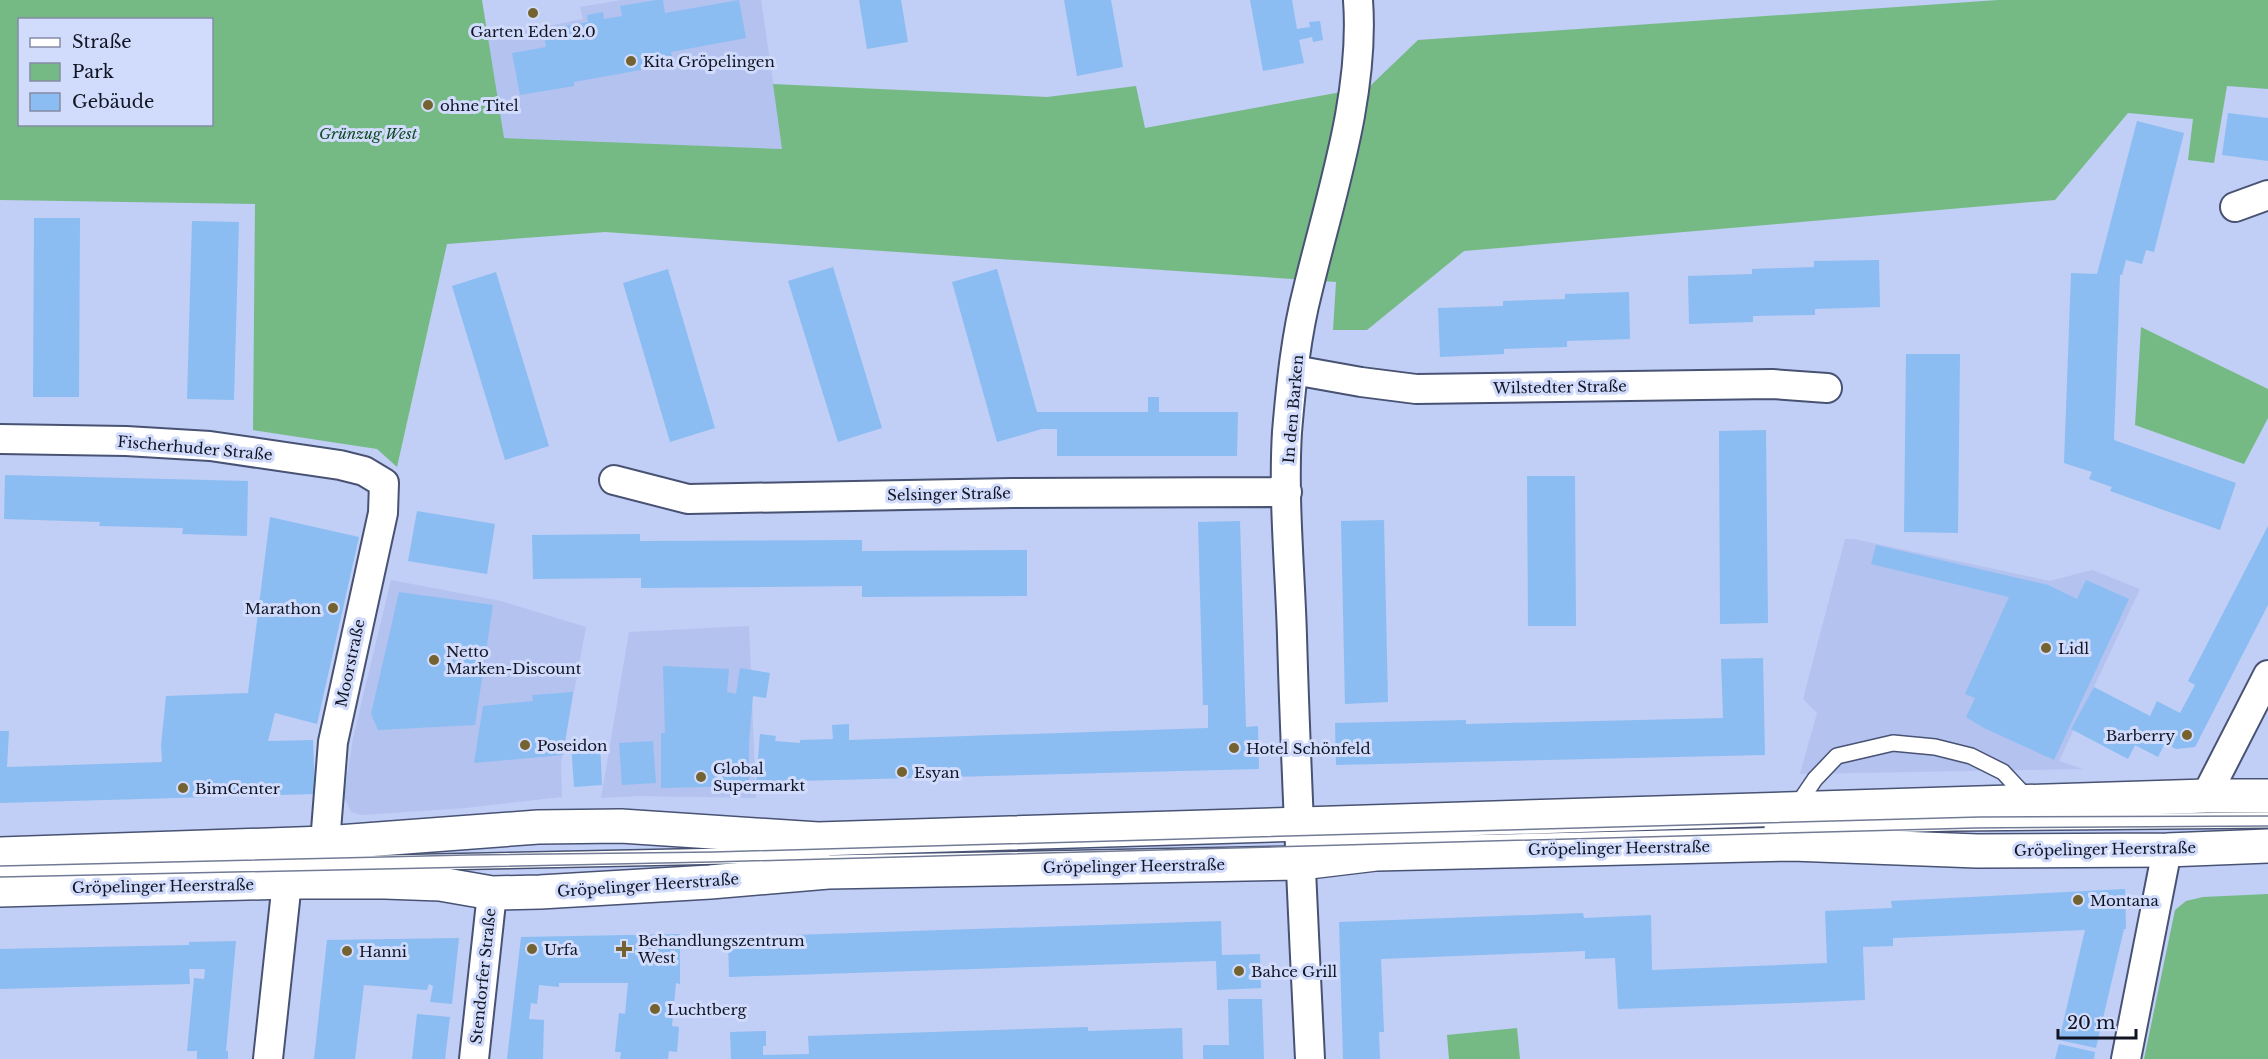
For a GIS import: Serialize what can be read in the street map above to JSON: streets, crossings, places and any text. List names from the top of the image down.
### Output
{
  "streets": {
    "main road": ["Gröpelinger Heerstraße"],
    "street": [
      "Wilstedter Straße",
      "In den Barken",
      "Fischerhuder Straße",
      "Selsinger Straße",
      "Moorstraße",
      "Stendorfer Straße"
    ]
  },
  "crossings": [
    ["Wilstedter Straße", "In den Barken"],
    ["In den Barken", "Selsinger Straße"],
    ["In den Barken", "Gröpelinger Heerstraße"],
    ["Fischerhuder Straße", "Moorstraße"],
    ["Moorstraße", "Gröpelinger Heerstraße"],
    ["Gröpelinger Heerstraße", "Stendorfer Straße"]
  ],
  "parks": ["Grünzug West"],
  "places": {
    "other": [
      "Garten Eden 2.0",
      "Kita Gröpelingen",
      "ohne Titel",
      "Marathon",
      "Lidl",
      "Netto Marken-Discount",
      "Barberry",
      "Poseidon",
      "Hotel Schönfeld",
      "Esyan",
      "Global Supermarkt",
      "BimCenter",
      "Montana",
      "Urfa",
      "Hanni",
      "Bahce Grill",
      "Luchtberg"
    ],
    "health": ["Behandlungszentrum West"]
  },
  "legend": ["Straße", "Park", "Gebäude"],
  "scale_bar": "20 m"
}
